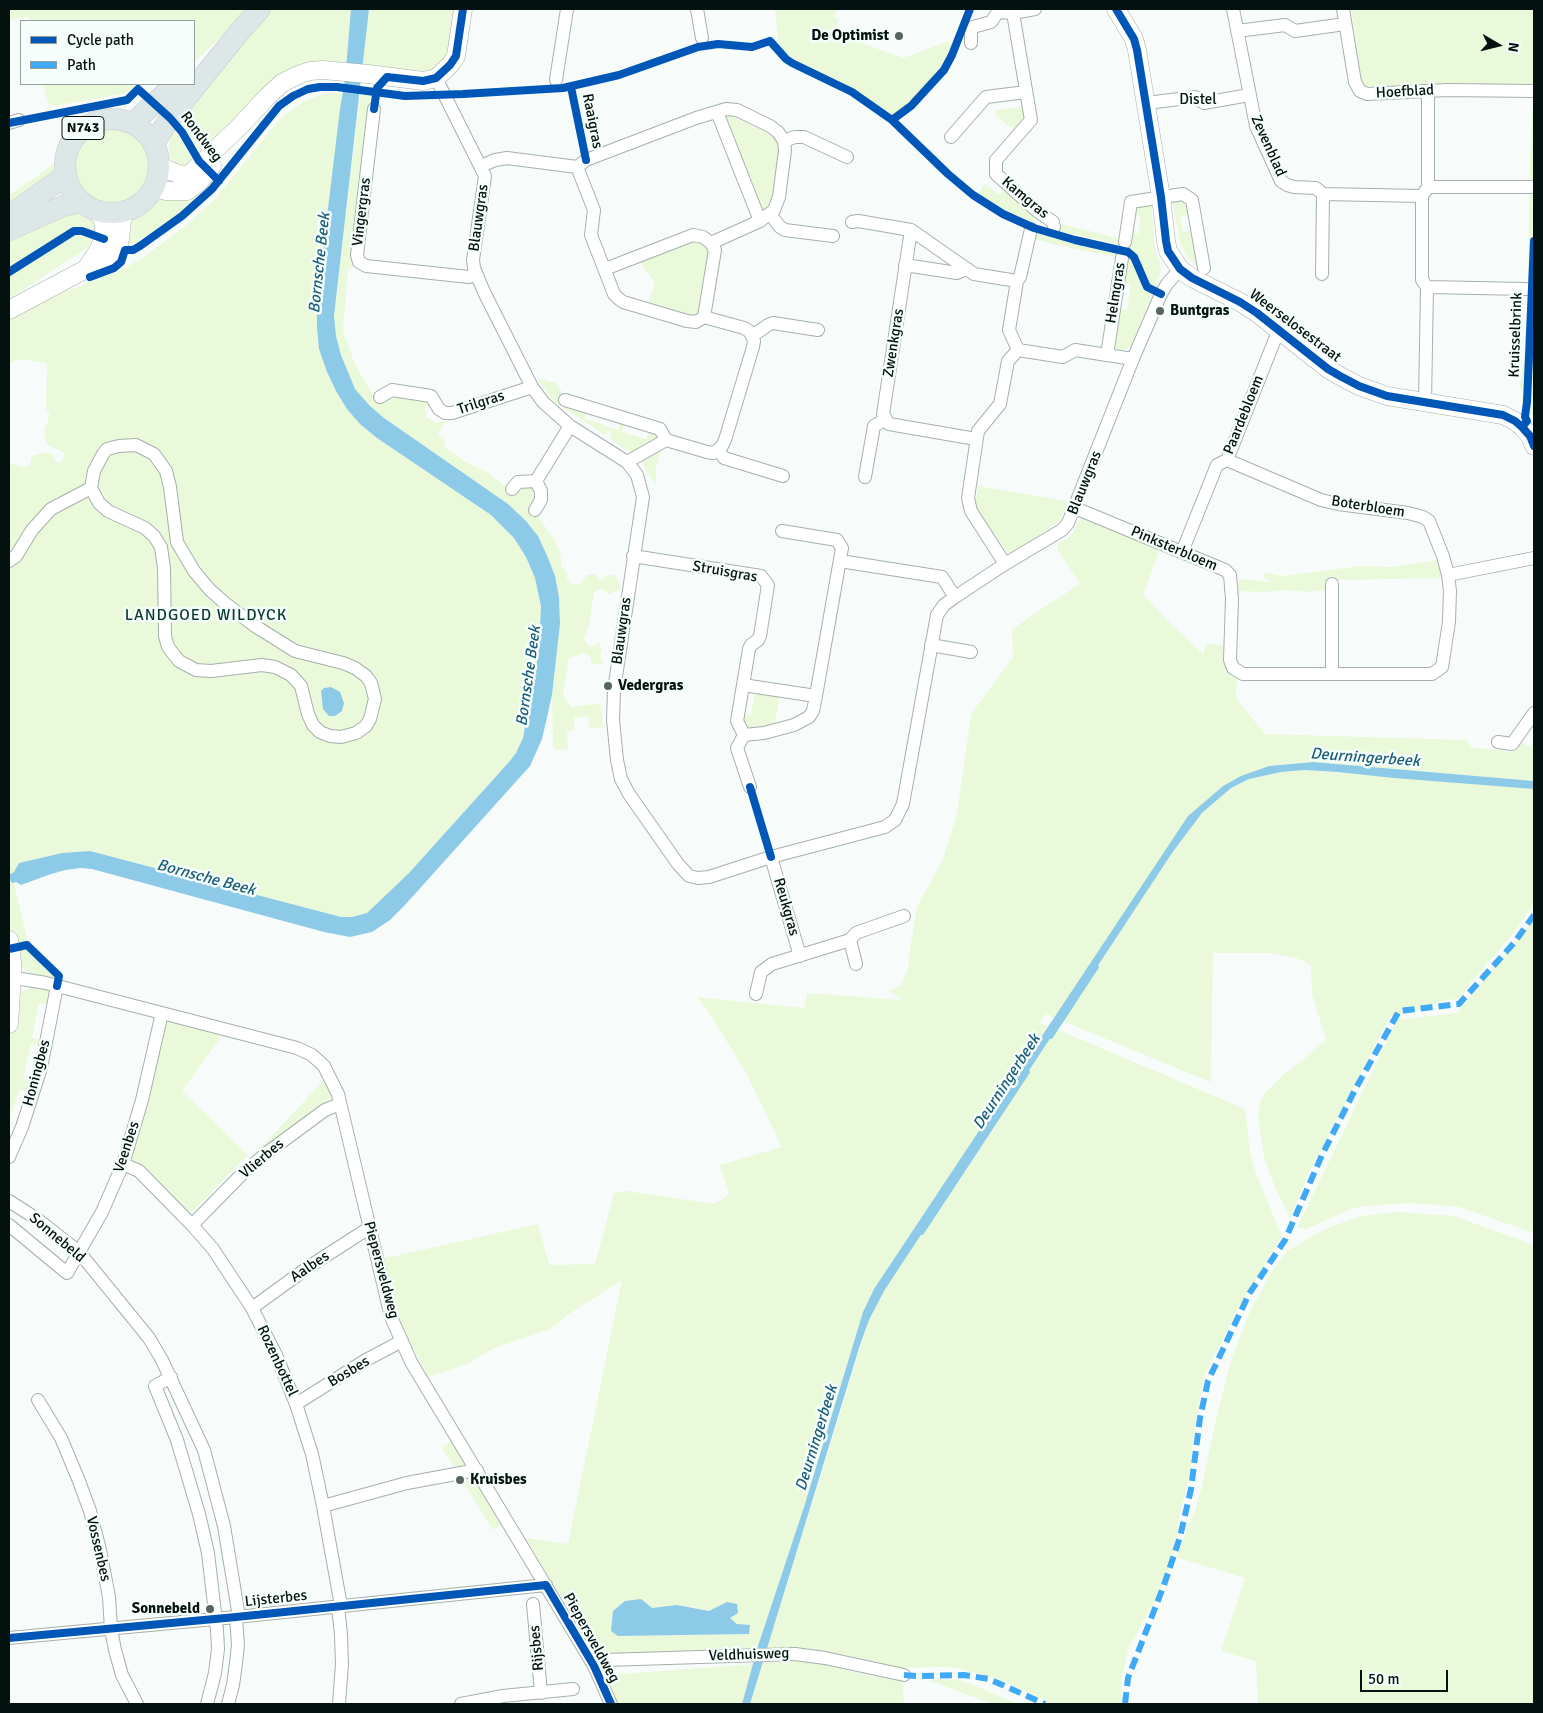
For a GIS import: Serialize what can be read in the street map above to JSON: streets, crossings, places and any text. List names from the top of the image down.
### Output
{
  "streets": {
    "main road": ["N743"],
    "street": [
      "Hoefblad",
      "Distel",
      "Raaigras",
      "Zevenblad",
      "Kamgras",
      "Vingergras",
      "Blauwgras",
      "Helmgras",
      "Weerselosestraat",
      "Zwenkgras",
      "Trilgras",
      "Paardebloem",
      "Boterbloem",
      "Pinksterbloem",
      "Struisgras",
      "Reukgras",
      "Honingbes",
      "Veenbes",
      "Vlierbes",
      "Sonnebeld",
      "Aalbes",
      "Piepersveldweg",
      "Rozenbottel",
      "Bosbes",
      "Vossenbes",
      "Lijsterbes",
      "Rijsbes",
      "Veldhuisweg"
    ],
    "cycle path": ["Rondweg", "Kruisselbrink"]
  },
  "crossings": [
    ["Distel", "Zevenblad"],
    ["Distel", "Weerselosestraat"],
    ["Raaigras", "Blauwgras"],
    ["Vingergras", "Blauwgras"],
    ["Blauwgras", "Weerselosestraat"],
    ["Blauwgras", "Trilgras"],
    ["Blauwgras", "Pinksterbloem"],
    ["Blauwgras", "Struisgras"],
    ["Blauwgras", "Reukgras"],
    ["Helmgras", "Weerselosestraat"],
    ["Weerselosestraat", "Paardebloem"],
    ["Paardebloem", "Boterbloem"],
    ["Paardebloem", "Pinksterbloem"],
    ["Boterbloem", "Pinksterbloem"],
    ["Honingbes", "Piepersveldweg"],
    ["Veenbes", "Sonnebeld"],
    ["Veenbes", "Piepersveldweg"],
    ["Veenbes", "Rozenbottel"],
    ["Vlierbes", "Piepersveldweg"],
    ["Vlierbes", "Rozenbottel"],
    ["Sonnebeld", "Lijsterbes"],
    ["Aalbes", "Piepersveldweg"],
    ["Aalbes", "Rozenbottel"],
    ["Piepersveldweg", "Bosbes"],
    ["Piepersveldweg", "Lijsterbes"],
    ["Piepersveldweg", "Veldhuisweg"],
    ["Rozenbottel", "Bosbes"],
    ["Rozenbottel", "Lijsterbes"],
    ["Vossenbes", "Lijsterbes"]
  ],
  "districts": ["LANDGOED WILDYCK"],
  "water": ["Bornsche Beek", "Deurningerbeek"],
  "places": [
    "De Optimist",
    "Buntgras",
    "Vedergras",
    "Kruisbes",
    "Sonnebeld"
  ],
  "legend": ["Cycle path", "Path"],
  "scale_bar": "50 m",
  "north": "right"
}
